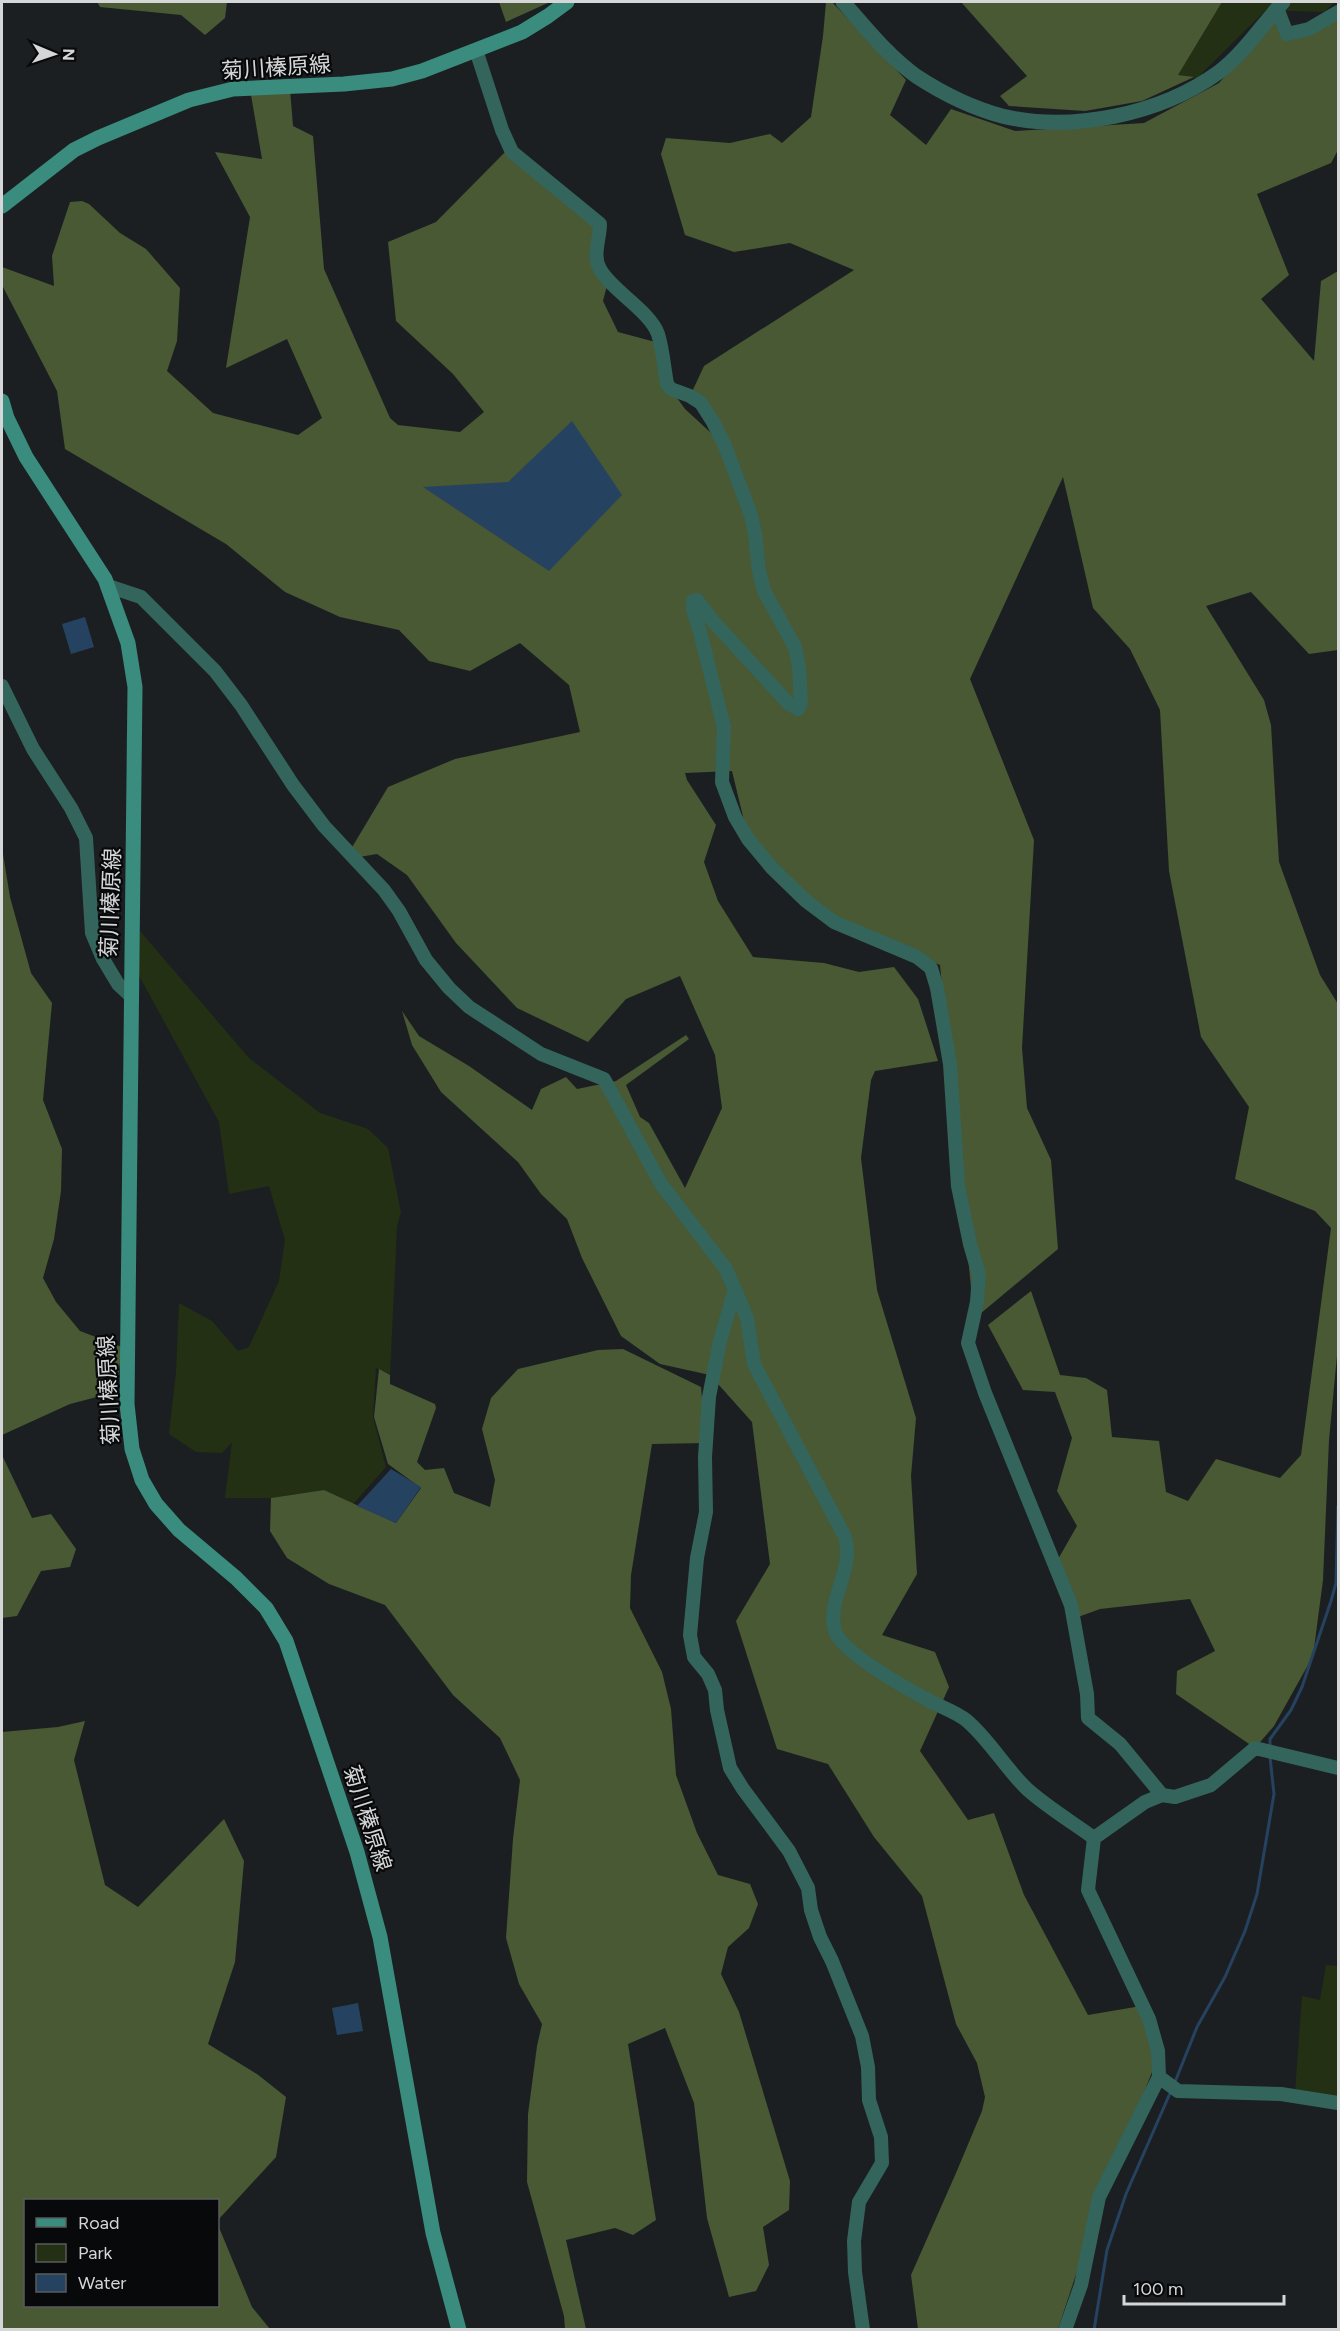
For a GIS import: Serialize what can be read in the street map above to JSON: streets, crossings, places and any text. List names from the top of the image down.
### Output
{
  "streets": {
    "main road": ["菊川榛原線"]
  },
  "legend": ["Road", "Park", "Water"],
  "scale_bar": "100 m",
  "north": "right"
}
